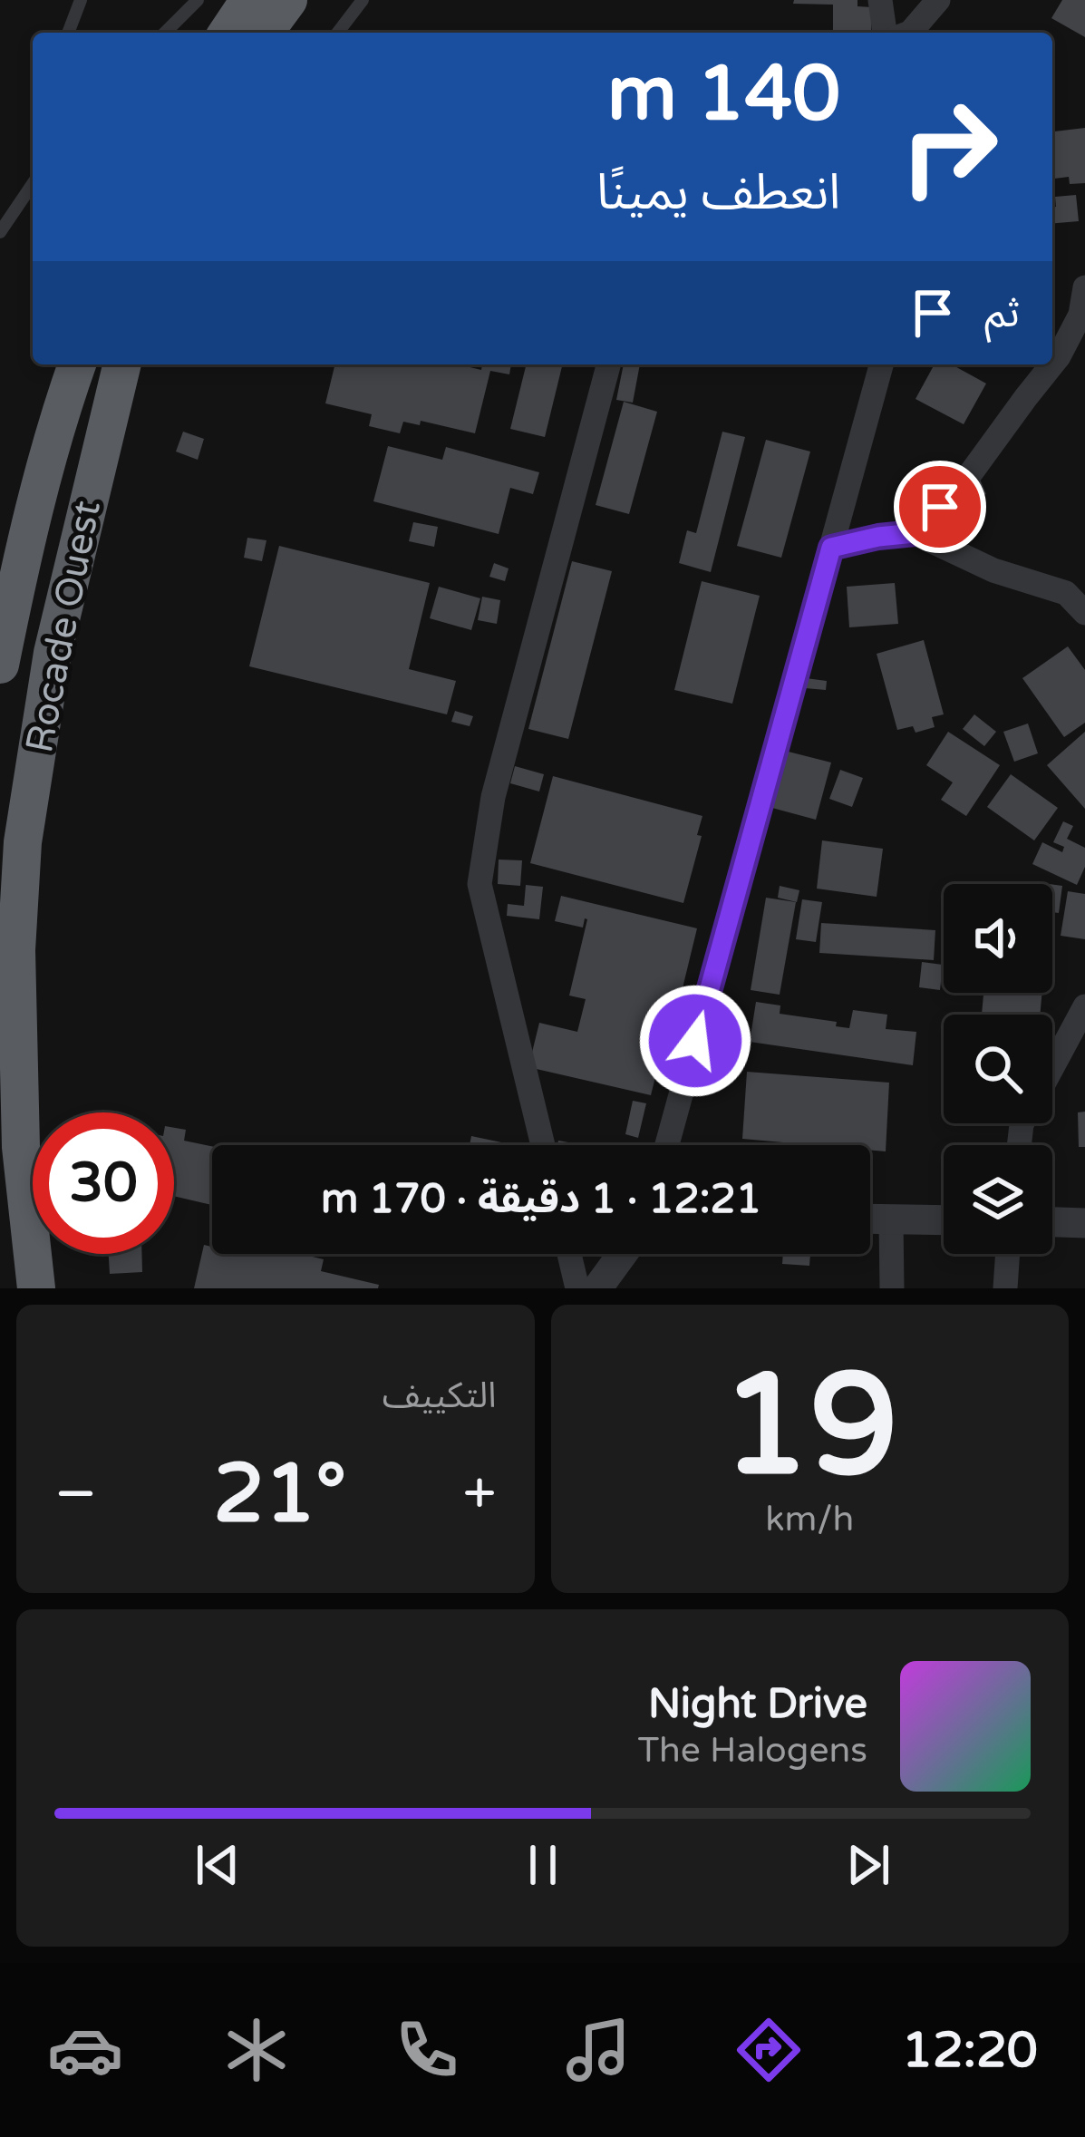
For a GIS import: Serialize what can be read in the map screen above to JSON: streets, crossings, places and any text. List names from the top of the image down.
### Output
{
  "streets": {
    "highway": ["Rocade Ouest"]
  },
  "page": {
    "turn": ["140 m", "انعطف يمينًا"],
    "then": "ثم",
    "limit": "30",
    "trip": "12:21 · 1 دقيقة · 170 m",
    "tile": [
      ["19", "km/h"],
      "التكييف"
    ],
    "heat": ["−", "21°", "+"],
    "song": ["Night Drive", "The Halogens"],
    "tabs": "12:20"
  }
}
